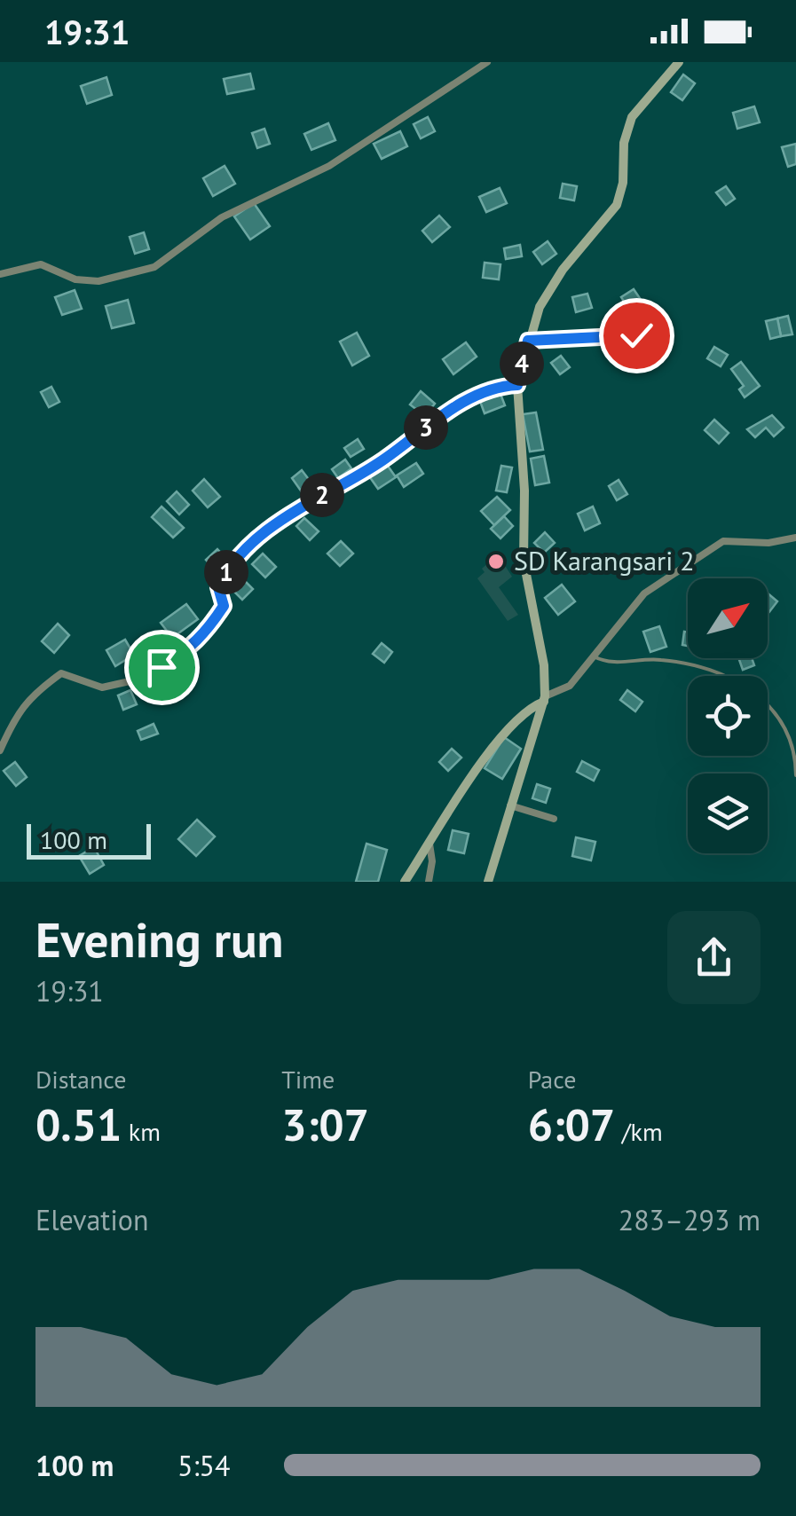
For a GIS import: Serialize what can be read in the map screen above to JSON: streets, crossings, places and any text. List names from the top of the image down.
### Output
{
  "places": ["SD Karangsari 2"],
  "scale_bar": "100 m",
  "north": "top right",
  "page": {
    "status": "19:31",
    "pins": [
      "4",
      "3",
      "2",
      "1"
    ],
    "scale": "100 m",
    "heading": ["Evening run", "19:31"],
    "stats": [
      ["Distance", "0.51 km"],
      ["Time", "3:07"],
      ["Pace", "6:07 /km"]
    ],
    "chart": ["Elevation", "283–293 m"],
    "list": [
      {
        "name": "100 m",
        "note": "5:54"
      }
    ]
  }
}
